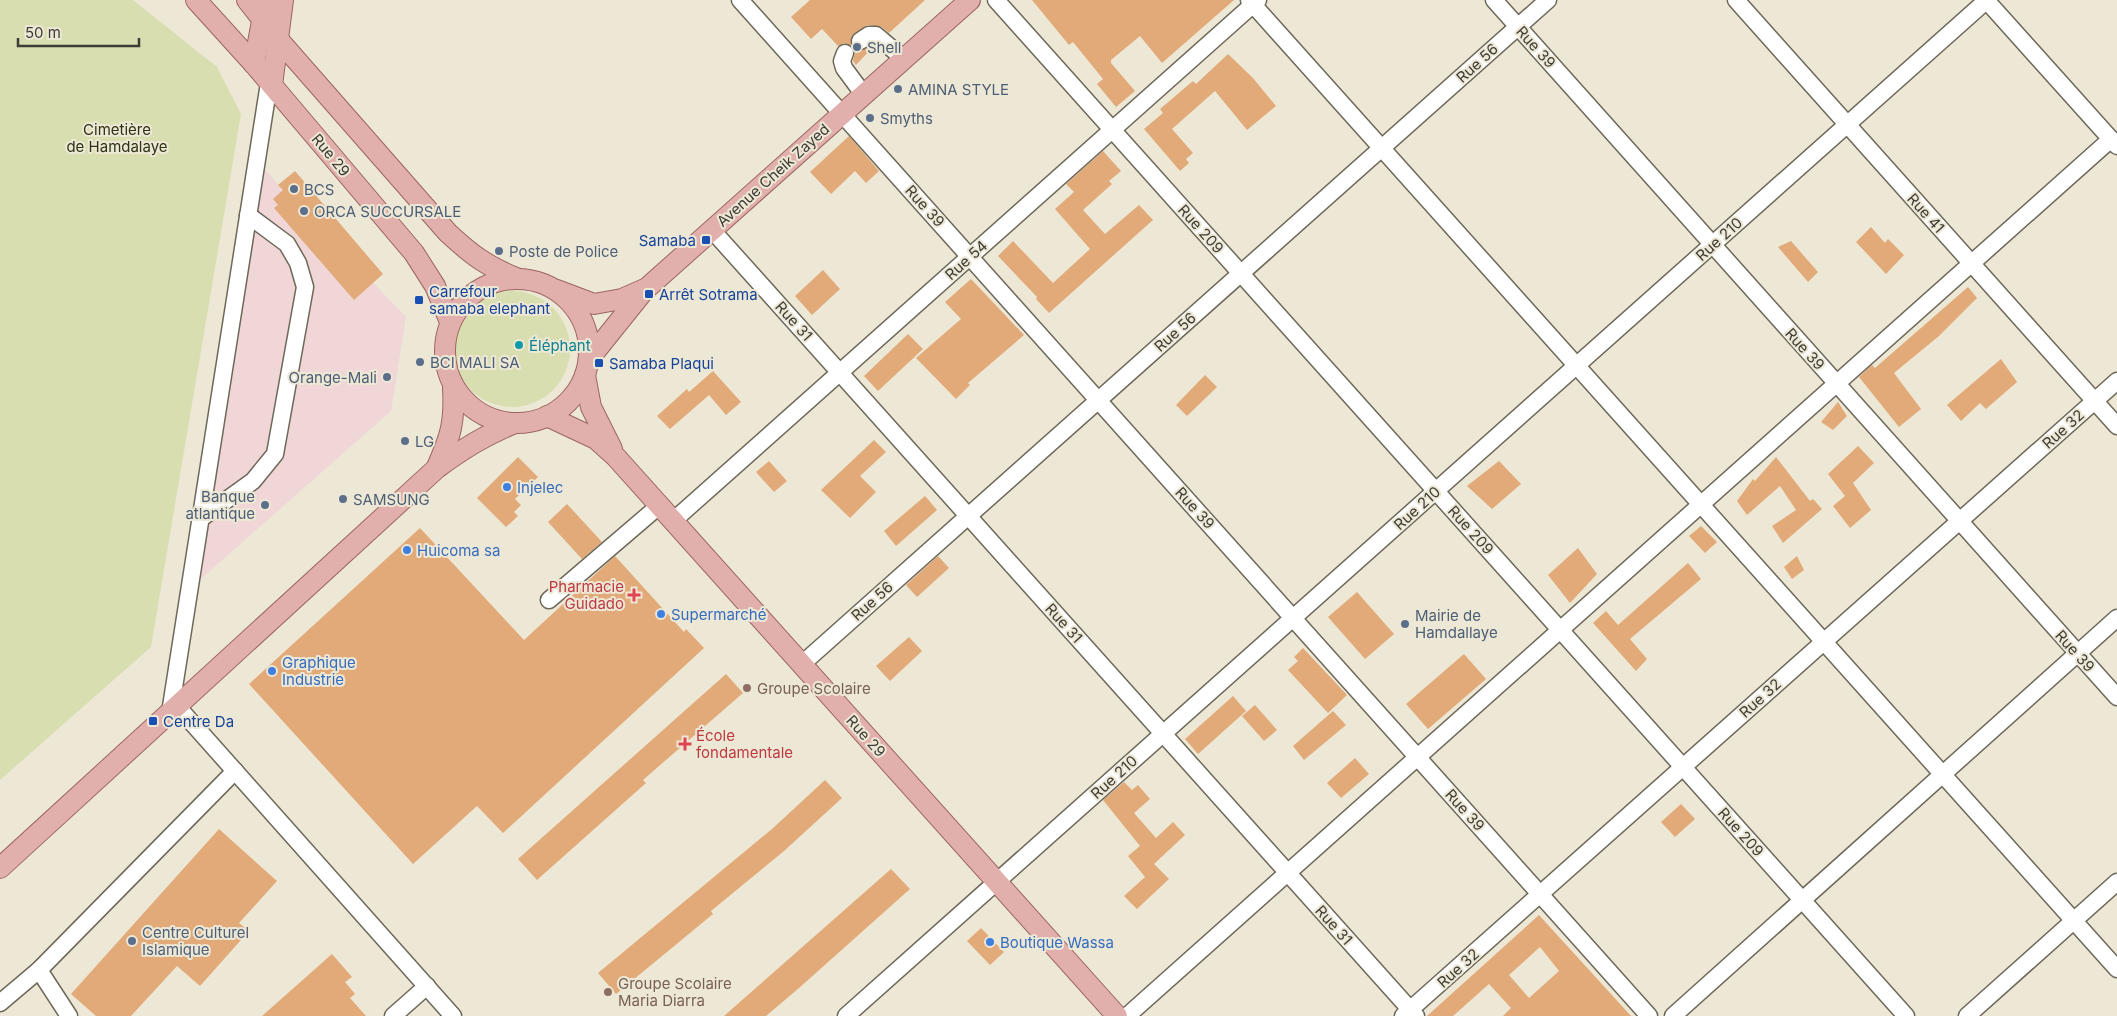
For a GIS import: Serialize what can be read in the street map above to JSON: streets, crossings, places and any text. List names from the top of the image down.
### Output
{
  "streets": {
    "main road": ["Rue 29", "Avenue Cheik Zayed"],
    "street": [
      "Rue 39",
      "Rue 56",
      "Rue 41",
      "Rue 209",
      "Rue 210",
      "Rue 54",
      "Rue 31",
      "Rue 32"
    ]
  },
  "crossings": [
    ["Rue 39", "Rue 56"],
    ["Rue 39", "Avenue Cheik Zayed"],
    ["Rue 39", "Rue 210"],
    ["Rue 39", "Rue 54"],
    ["Rue 39", "Rue 32"],
    ["Rue 56", "Rue 29"],
    ["Rue 56", "Rue 209"],
    ["Rue 56", "Rue 31"],
    ["Rue 29", "Avenue Cheik Zayed"],
    ["Rue 29", "Rue 210"],
    ["Rue 29", "Rue 54"],
    ["Avenue Cheik Zayed", "Rue 31"],
    ["Rue 41", "Rue 210"],
    ["Rue 41", "Rue 32"],
    ["Rue 209", "Rue 210"],
    ["Rue 209", "Rue 54"],
    ["Rue 209", "Rue 32"],
    ["Rue 210", "Rue 31"],
    ["Rue 54", "Rue 31"],
    ["Rue 31", "Rue 32"]
  ],
  "parks": ["Cimetière de Hamdalaye"],
  "places": {
    "other": [
      "Shell",
      "AMINA STYLE",
      "Smyths",
      "BCS",
      "ORCA SUCCURSALE",
      "Poste de Police",
      "Éléphant",
      "BCI MALI SA",
      "Orange-Mali",
      "LG",
      "Injelec",
      "SAMSUNG",
      "Banque atlantique",
      "Huicoma sa",
      "Supermarché",
      "Mairie de Hamdallaye",
      "Graphique Industrie",
      "Groupe Scolaire",
      "Centre Culturel Islamique",
      "Boutique Wassa",
      "Groupe Scolaire Maria Diarra"
    ],
    "transit": [
      "Samaba",
      "Arrêt Sotrama",
      "Carrefour samaba elephant",
      "Samaba Plaqui",
      "Centre Da"
    ],
    "health": ["Pharmacie Guidado", "École fondamentale"]
  },
  "scale_bar": "50 m"
}
